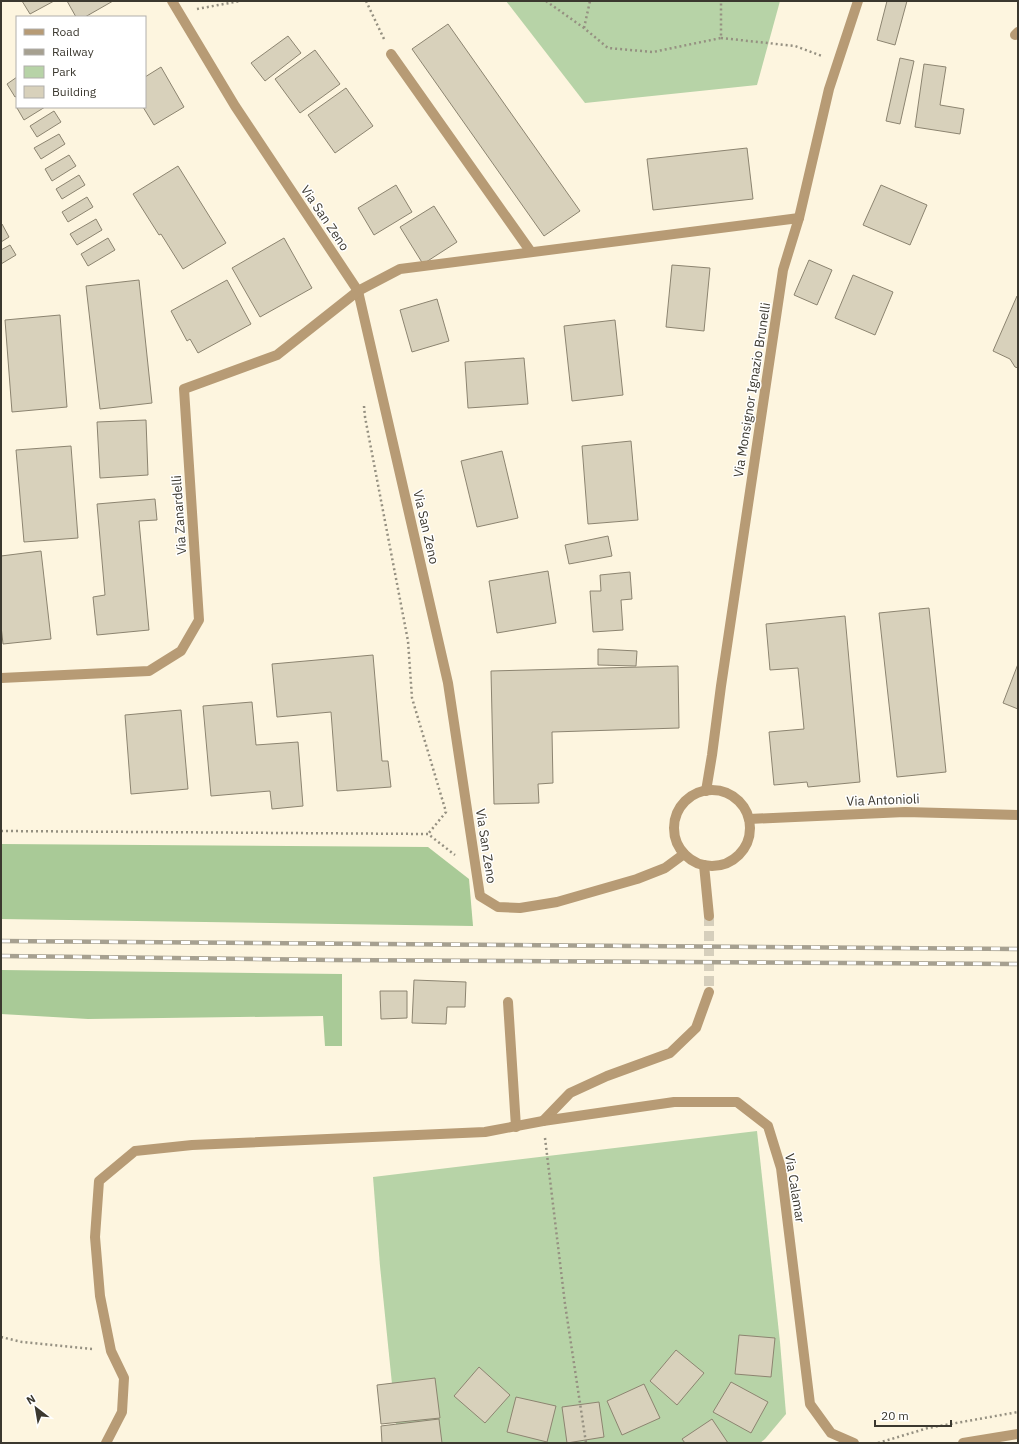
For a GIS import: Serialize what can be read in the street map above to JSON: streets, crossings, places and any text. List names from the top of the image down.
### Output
{
  "streets": {
    "street": [
      "Via San Zeno",
      "Via Monsignor Ignazio Brunelli",
      "Via Zanardelli",
      "Via Antonioli",
      "Via Calamar"
    ]
  },
  "crossings": [
    ["Via San Zeno", "Via Monsignor Ignazio Brunelli"],
    ["Via San Zeno", "Via Zanardelli"],
    ["Via San Zeno", "Via Antonioli"],
    ["Via Monsignor Ignazio Brunelli", "Via Antonioli"]
  ],
  "legend": [
    "Road",
    "Railway",
    "Park",
    "Building"
  ],
  "scale_bar": "20 m",
  "north": "top left"
}
